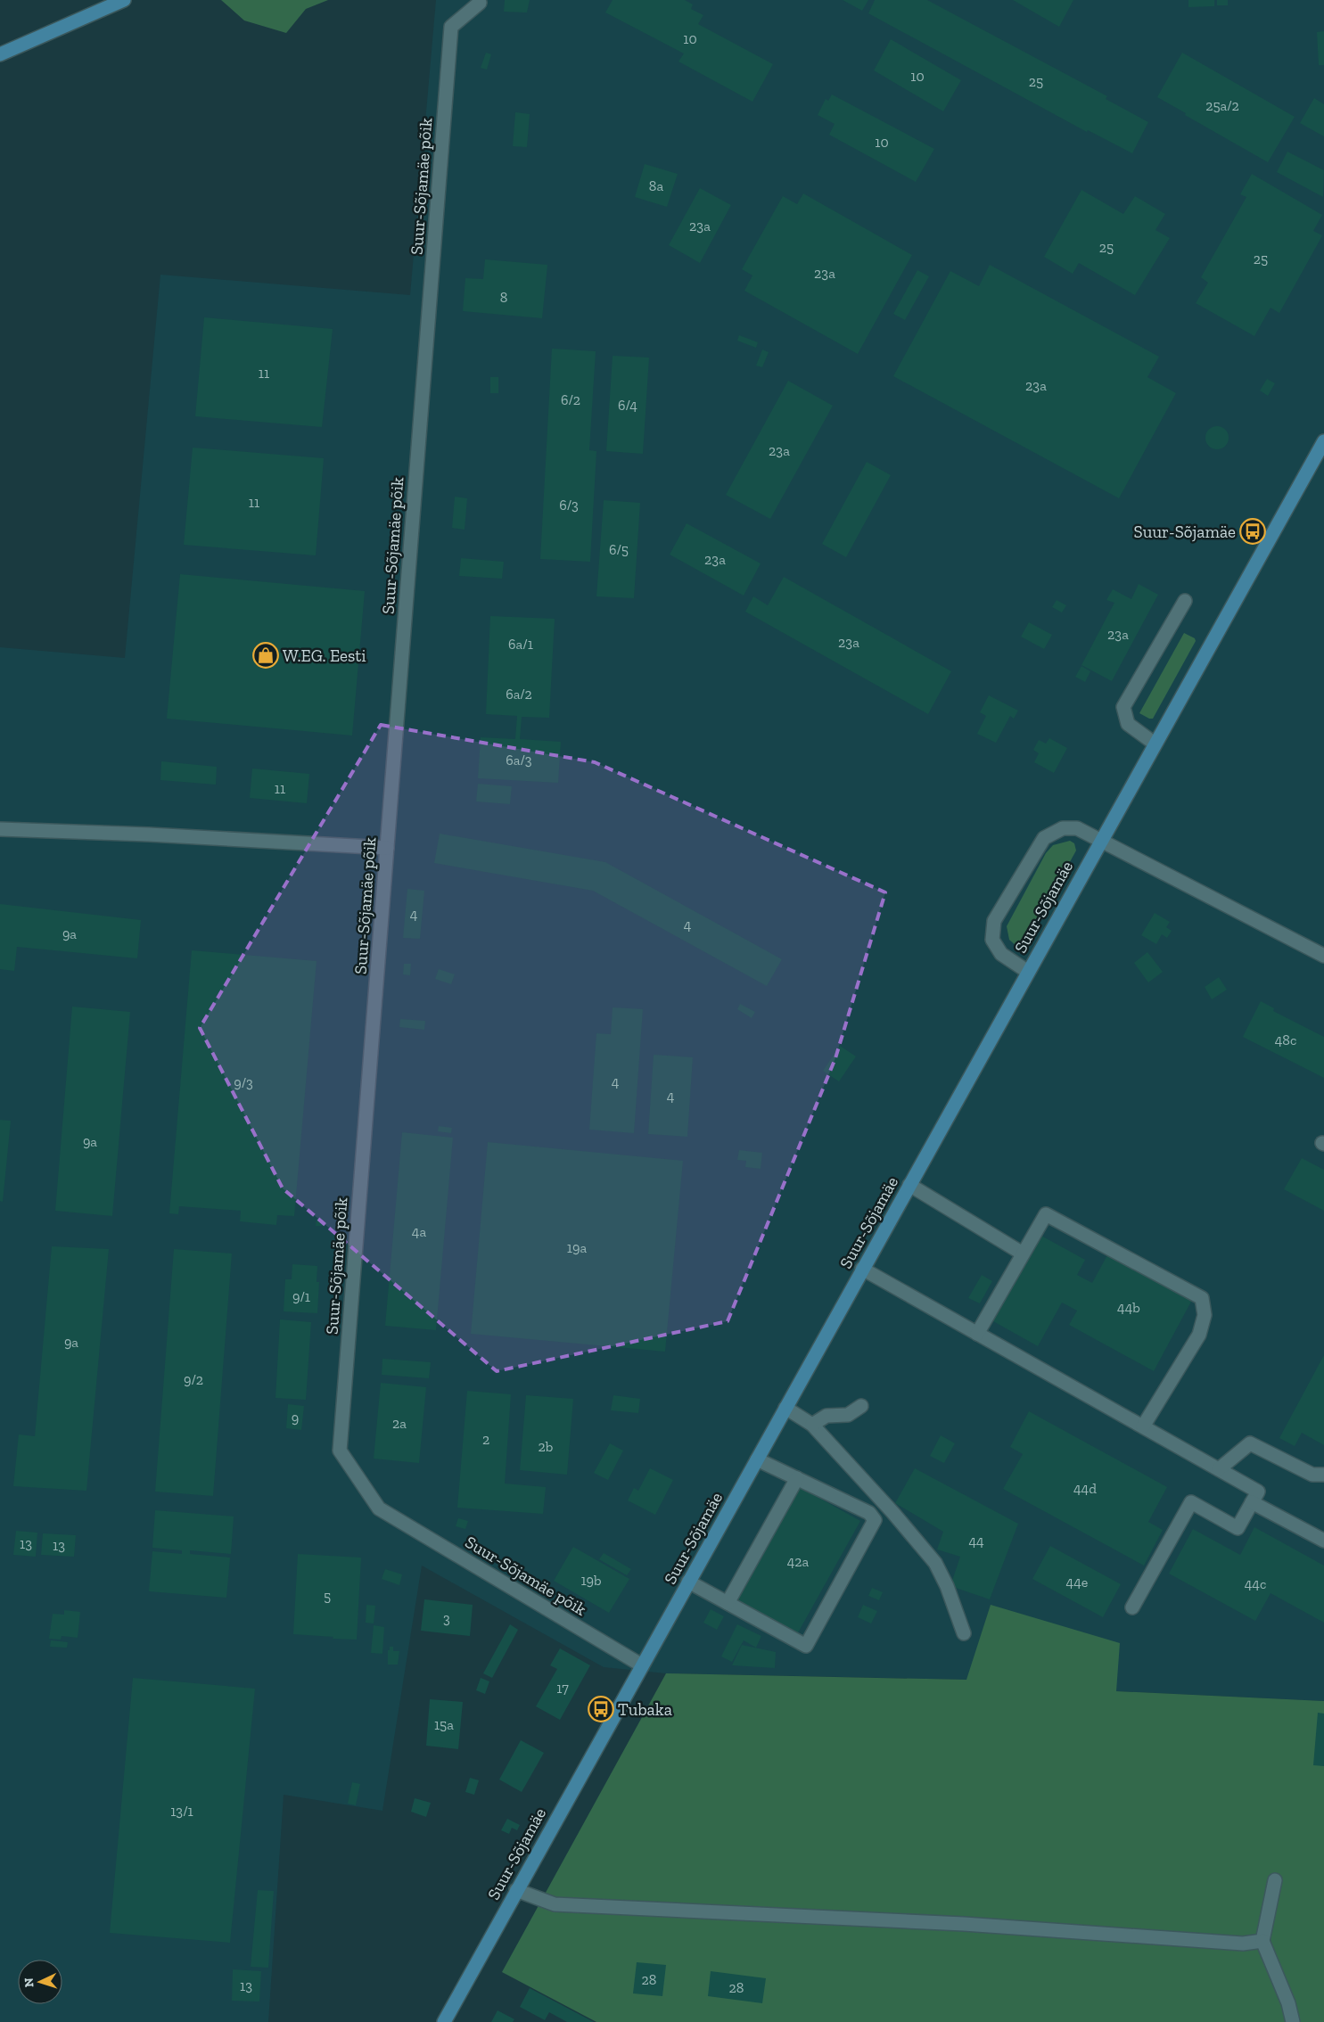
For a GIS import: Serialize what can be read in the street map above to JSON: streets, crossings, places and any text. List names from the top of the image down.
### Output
{
  "streets": {
    "main road": ["Suur-Sõjamäe"],
    "street": ["Suur-Sõjamäe põik"]
  },
  "crossings": [
    ["Suur-Sõjamäe põik", "Suur-Sõjamäe"]
  ],
  "places": {
    "bus stop": ["Suur-Sõjamäe", "Tubaka"],
    "shop": ["W.EG. Eesti"]
  },
  "house_numbers": [
    "10",
    "10",
    "25",
    "25a/2",
    "10",
    "8a",
    "23a",
    "25",
    "25",
    "23a",
    "8",
    "11",
    "23a",
    "6/2",
    "6/4",
    "23a",
    "11",
    "6/3",
    "6/5",
    "23a",
    "23a",
    "23a",
    "6a/1",
    "6a/2",
    "6a/3",
    "11",
    "4",
    "4",
    "9a",
    "48c",
    "4",
    "9/3",
    "4",
    "9a",
    "4a",
    "19a",
    "9/1",
    "44b",
    "9a",
    "9/2",
    "9",
    "2a",
    "2",
    "2b",
    "44d",
    "44",
    "13",
    "13",
    "42a",
    "19b",
    "44e",
    "44c",
    "5",
    "3",
    "17",
    "15a",
    "13/1",
    "28",
    "13",
    "28"
  ],
  "north": "left"
}
